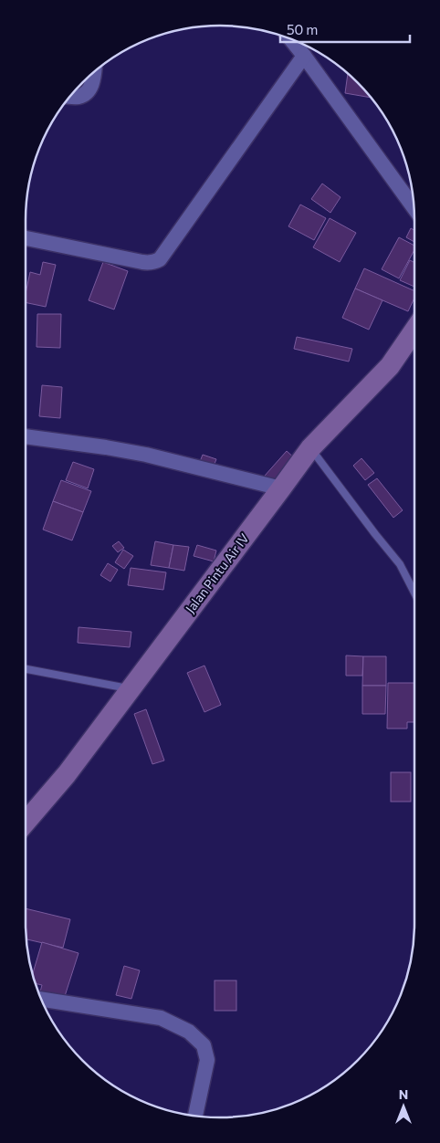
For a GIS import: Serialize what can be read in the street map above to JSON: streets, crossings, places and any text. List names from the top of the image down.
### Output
{
  "streets": {
    "main road": ["Jalan Pintu Air IV"]
  },
  "scale_bar": "50 m",
  "north": "top"
}
